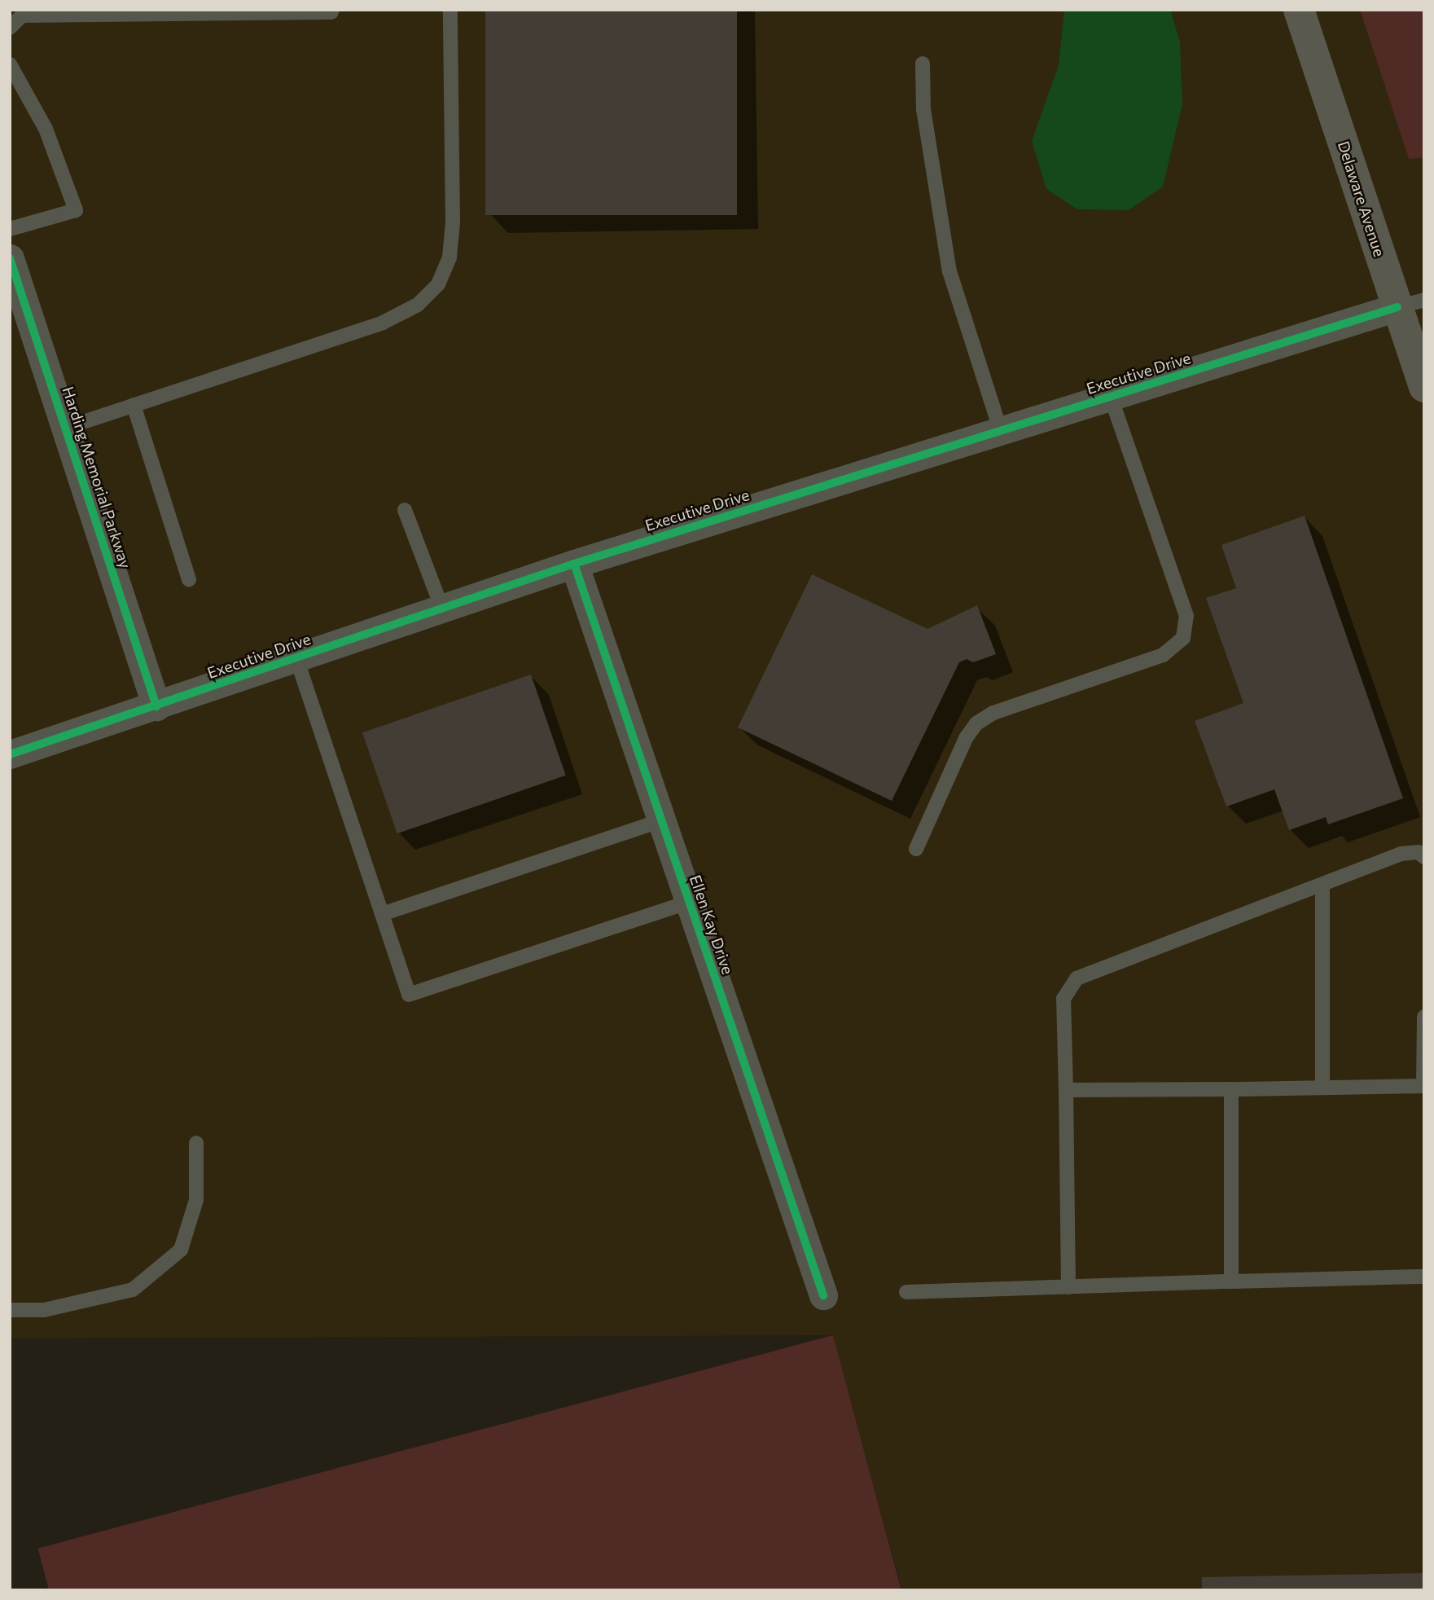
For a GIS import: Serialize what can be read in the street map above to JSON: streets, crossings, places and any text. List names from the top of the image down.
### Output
{
  "streets": {
    "main road": ["Delaware Avenue"],
    "street": ["Executive Drive", "Harding Memorial Parkway", "Ellen Kay Drive"]
  },
  "crossings": [
    ["Delaware Avenue", "Executive Drive"],
    ["Executive Drive", "Harding Memorial Parkway"],
    ["Executive Drive", "Ellen Kay Drive"]
  ]
}
